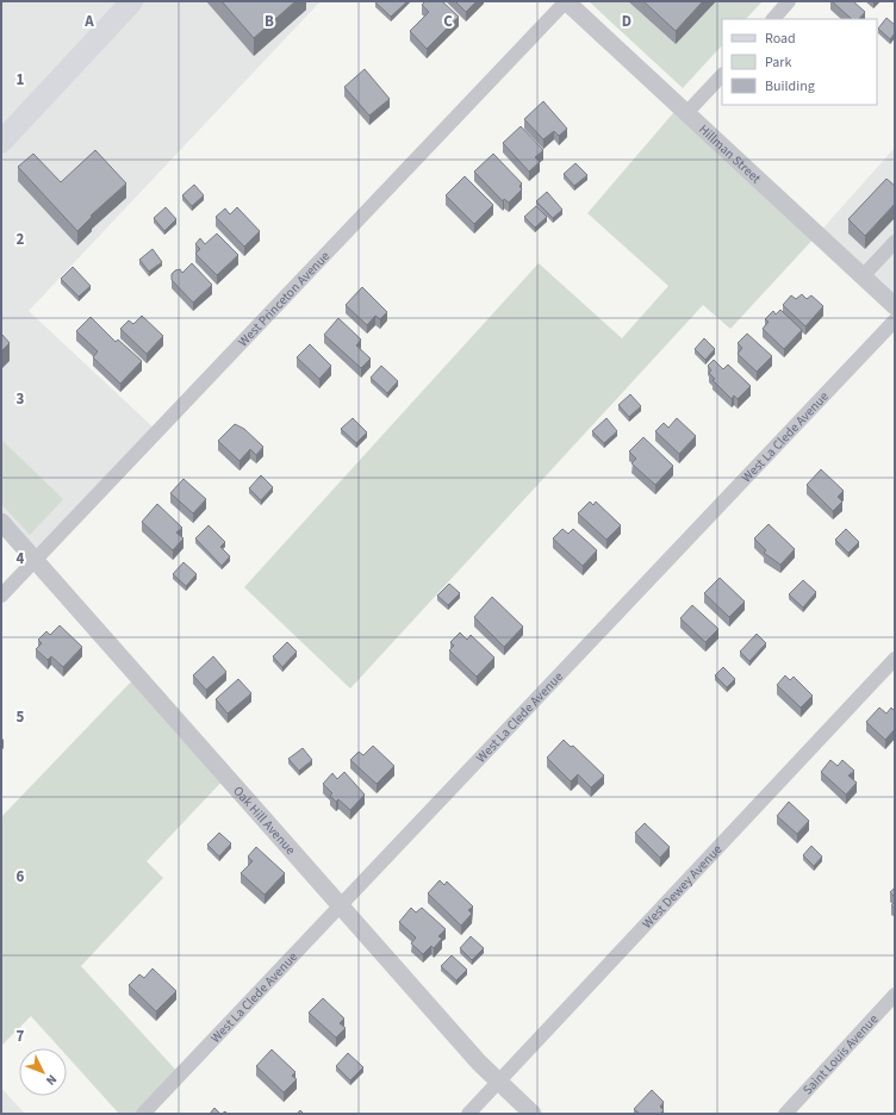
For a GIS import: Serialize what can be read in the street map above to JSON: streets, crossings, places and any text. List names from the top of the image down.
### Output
{
  "streets": {
    "street": [
      "Hillman Street",
      "West Princeton Avenue",
      "West La Clede Avenue",
      "Oak Hill Avenue",
      "West Dewey Avenue",
      "Saint Louis Avenue"
    ]
  },
  "crossings": [
    ["Hillman Street", "West Princeton Avenue"],
    ["West Princeton Avenue", "Oak Hill Avenue"],
    ["West La Clede Avenue", "Oak Hill Avenue"],
    ["Oak Hill Avenue", "West Dewey Avenue"]
  ],
  "legend": ["Road", "Park", "Building"],
  "north": "bottom right",
  "grid": {
    "columns": [
      "A",
      "B",
      "C",
      "D"
    ],
    "rows": [
      "1",
      "2",
      "3",
      "4",
      "5",
      "6",
      "7"
    ]
  }
}
